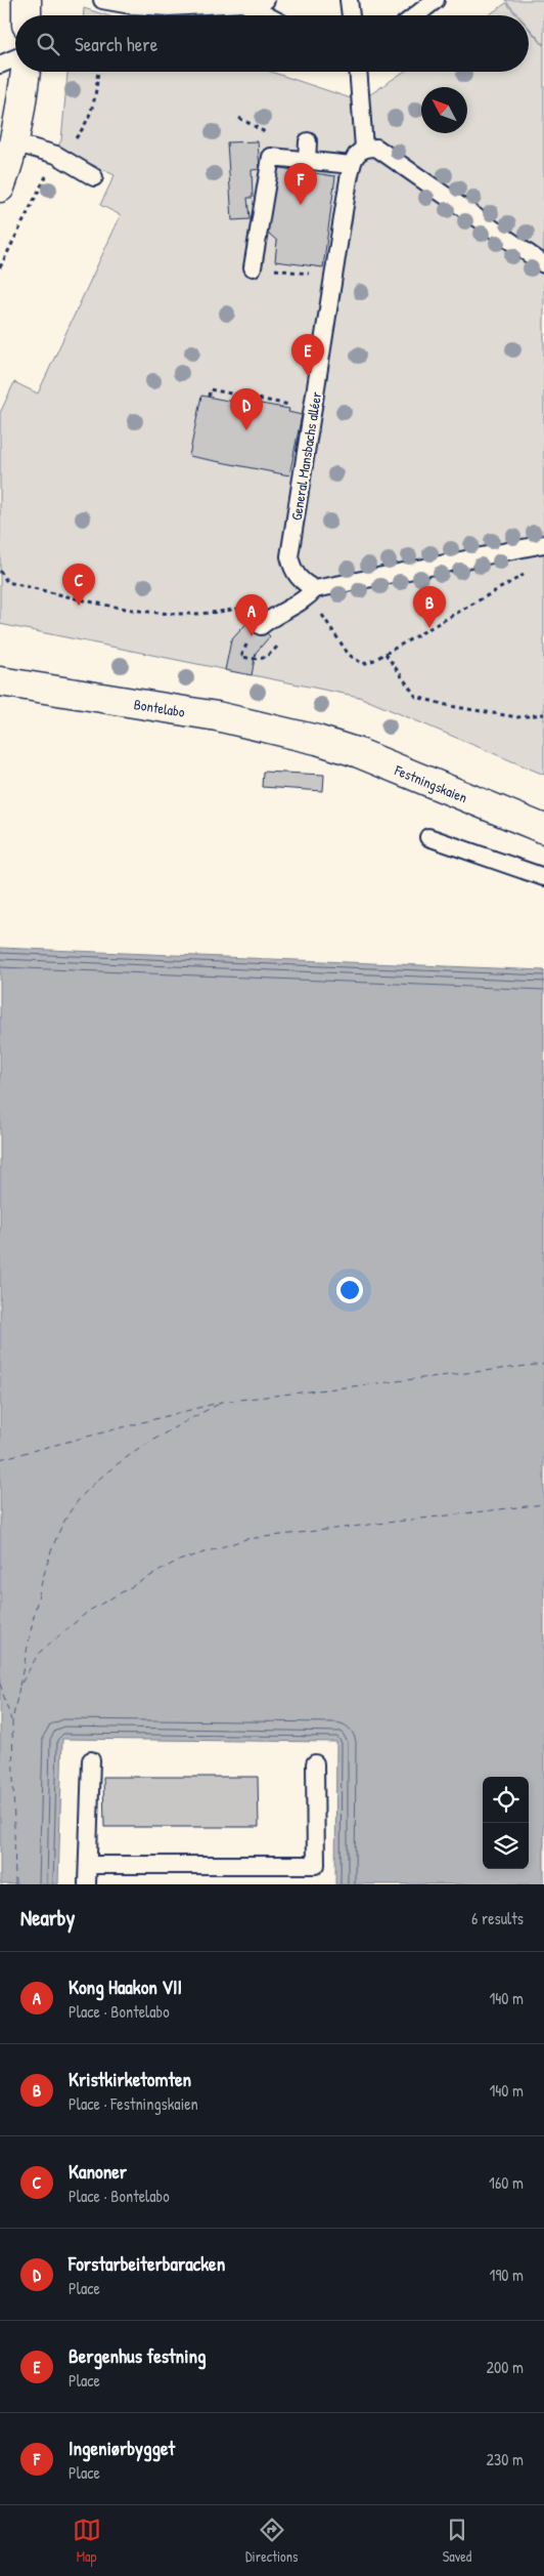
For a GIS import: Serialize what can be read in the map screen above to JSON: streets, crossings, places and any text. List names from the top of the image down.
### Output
{
  "streets": {
    "main road": ["Bontelabo", "Festningskaien"],
    "lane": ["General Mansbachs alléer"]
  },
  "crossings": [
    ["Bontelabo", "Festningskaien"]
  ],
  "north": "top left",
  "page": {
    "search": "Search here",
    "pins": [
      "F",
      "E",
      "D",
      "C",
      "B",
      "A"
    ],
    "heading": ["Nearby", "6 results"],
    "list": [
      {
        "mark": "A",
        "name": "Kong Haakon VII",
        "note": "Place · Bontelabo",
        "value": "140 m"
      },
      {
        "mark": "B",
        "name": "Kristkirketomten",
        "note": "Place · Festningskaien",
        "value": "140 m"
      },
      {
        "mark": "C",
        "name": "Kanoner",
        "note": "Place · Bontelabo",
        "value": "160 m"
      },
      {
        "mark": "D",
        "name": "Forstarbeiterbaracken",
        "note": "Place",
        "value": "190 m"
      },
      {
        "mark": "E",
        "name": "Bergenhus festning",
        "note": "Place",
        "value": "200 m"
      },
      {
        "mark": "F",
        "name": "Ingeniørbygget",
        "note": "Place",
        "value": "230 m"
      }
    ],
    "nav": ["Map", "Directions", "Saved"]
  }
}
